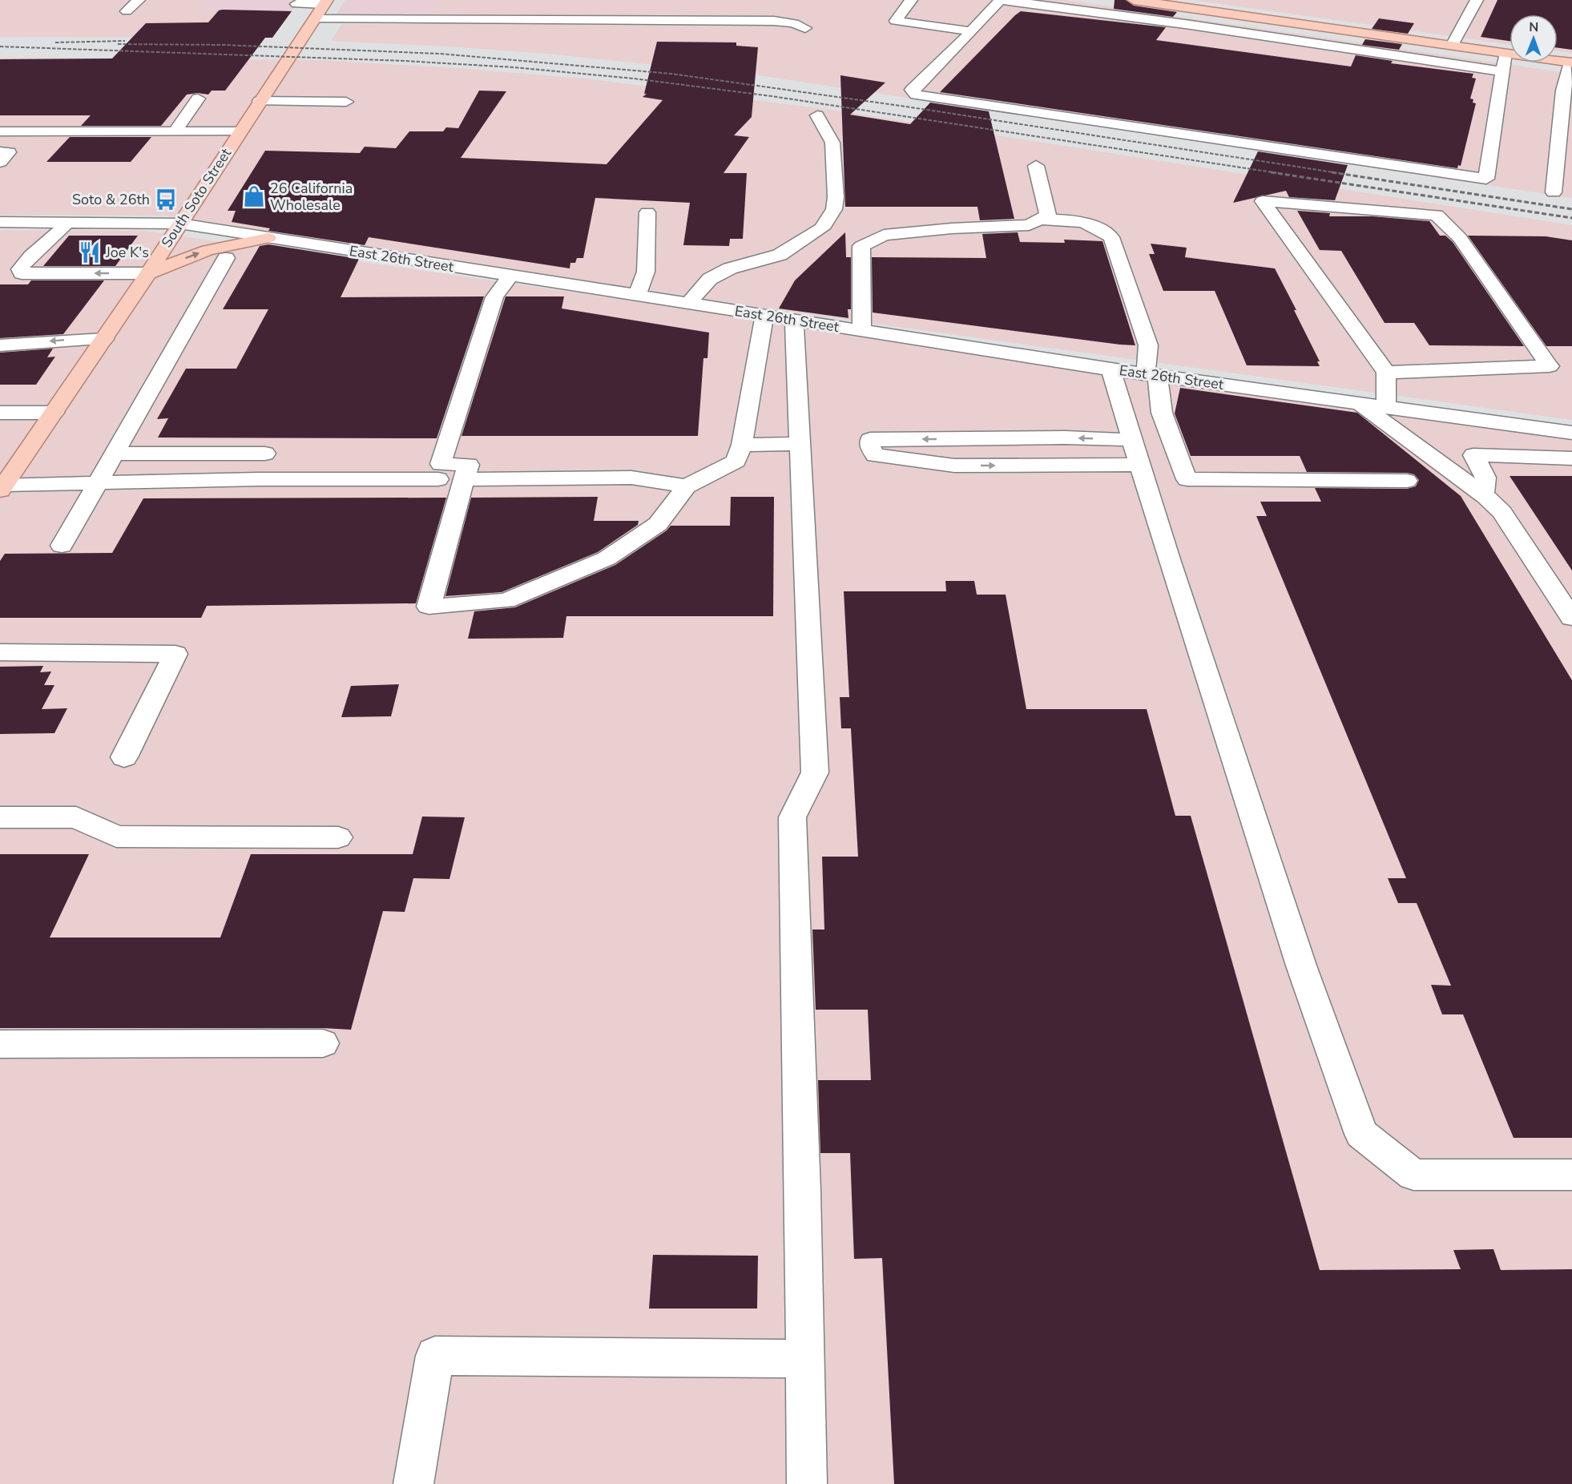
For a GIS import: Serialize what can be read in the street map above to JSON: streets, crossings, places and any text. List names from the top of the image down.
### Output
{
  "streets": {
    "main road": ["South Soto Street"],
    "street": ["East 26th Street"]
  },
  "crossings": [
    ["South Soto Street", "East 26th Street"]
  ],
  "places": {
    "shop": ["26 California Wholesale"],
    "bus stop": ["Soto & 26th"],
    "restaurant": ["Joe K's"]
  },
  "north": "top"
}
